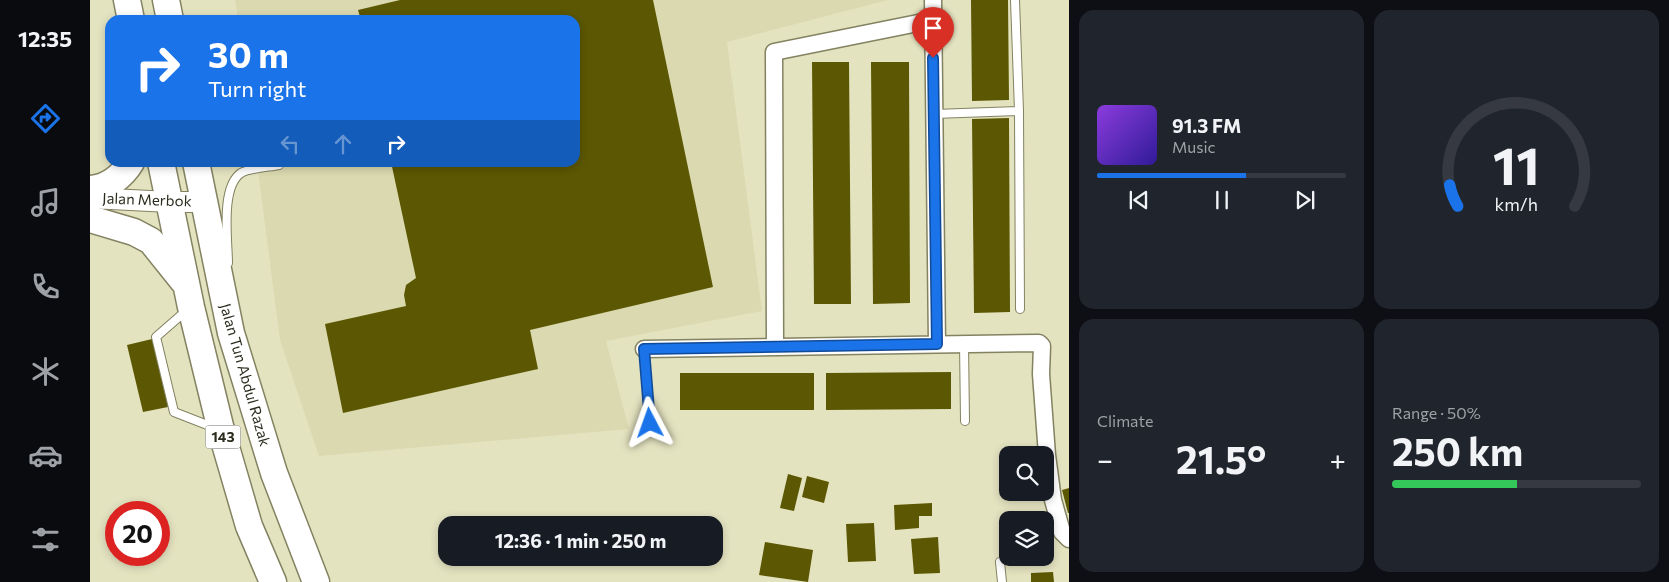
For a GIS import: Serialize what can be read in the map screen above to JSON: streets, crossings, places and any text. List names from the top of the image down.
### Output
{
  "streets": {
    "highway": ["Jalan Tun Abdul Razak", "143"],
    "street": ["Jalan Merbok"]
  },
  "crossings": [
    ["Jalan Merbok", "Jalan Tun Abdul Razak"],
    ["Jalan Merbok", "143"]
  ],
  "page": {
    "tabs": "12:35",
    "turn": ["30 m", "Turn right"],
    "song": ["91.3 FM", "Music"],
    "tile": [
      "Climate",
      ["Range · 50%", "250 km"]
    ],
    "heat": ["−", "21.5°", "+"],
    "limit": "20",
    "trip": "12:36 · 1 min · 250 m",
    "gauge": ["11", "km/h"]
  }
}
